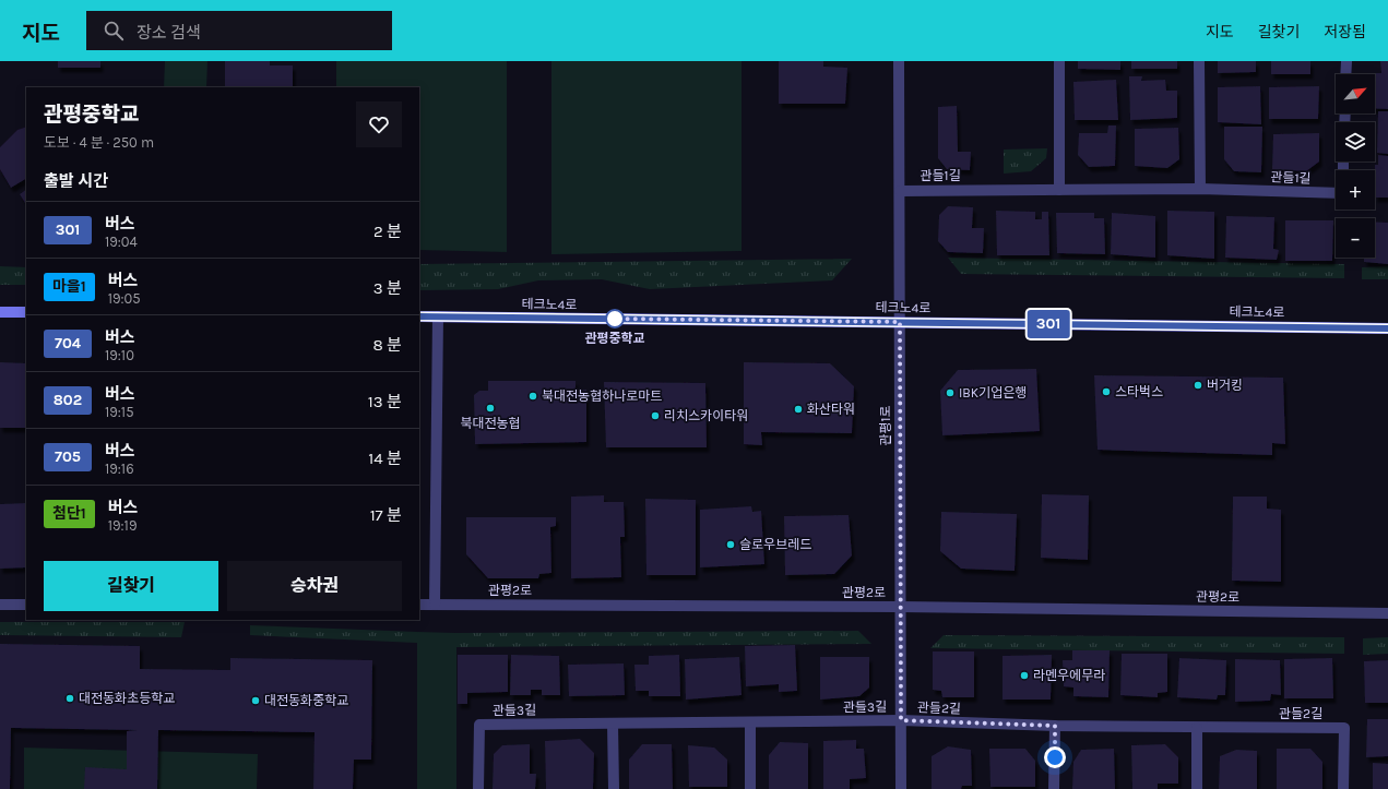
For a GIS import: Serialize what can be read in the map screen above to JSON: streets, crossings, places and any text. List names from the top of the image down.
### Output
{
  "streets": {
    "main road": ["테크노4로"],
    "street": [
      "관들1길",
      "관평1로",
      "관평2로",
      "관들3길",
      "관들2길"
    ]
  },
  "crossings": [
    ["관들1길", "관평1로"],
    ["테크노4로", "관평1로"],
    ["관평1로", "관평2로"],
    ["관평1로", "관들3길"],
    ["관평1로", "관들2길"],
    ["관들3길", "관들2길"]
  ],
  "places": [
    "관평중학교",
    "버거킹",
    "스타벅스",
    "IBK기업은행",
    "북대전농협하나로마트",
    "북대전농협",
    "화산타워",
    "리치스카이타워",
    "슬로우브레드",
    "라멘우에무라",
    "대전동화초등학교",
    "대전동화중학교"
  ],
  "lines": ["bus line 301"],
  "north": "top right",
  "page": {
    "header": "지도",
    "search": "장소 검색",
    "nav": ["지도", "길찾기", "저장됨"],
    "on_map": "301",
    "map_buttons": ["+", "−"],
    "heading": [
      ["관평중학교", "도보 · 4 분 · 250 m"],
      "출발 시간"
    ],
    "list": [
      {
        "mark": "301",
        "name": "버스",
        "note": "19:04",
        "value": "2 분"
      },
      {
        "mark": "마을1",
        "name": "버스",
        "note": "19:05",
        "value": "3 분"
      },
      {
        "mark": "704",
        "name": "버스",
        "note": "19:10",
        "value": "8 분"
      },
      {
        "mark": "802",
        "name": "버스",
        "note": "19:15",
        "value": "13 분"
      },
      {
        "mark": "705",
        "name": "버스",
        "note": "19:16",
        "value": "14 분"
      },
      {
        "mark": "첨단1",
        "name": "버스",
        "note": "19:19",
        "value": "17 분"
      }
    ],
    "buttons": ["길찾기", "승차권"]
  }
}
